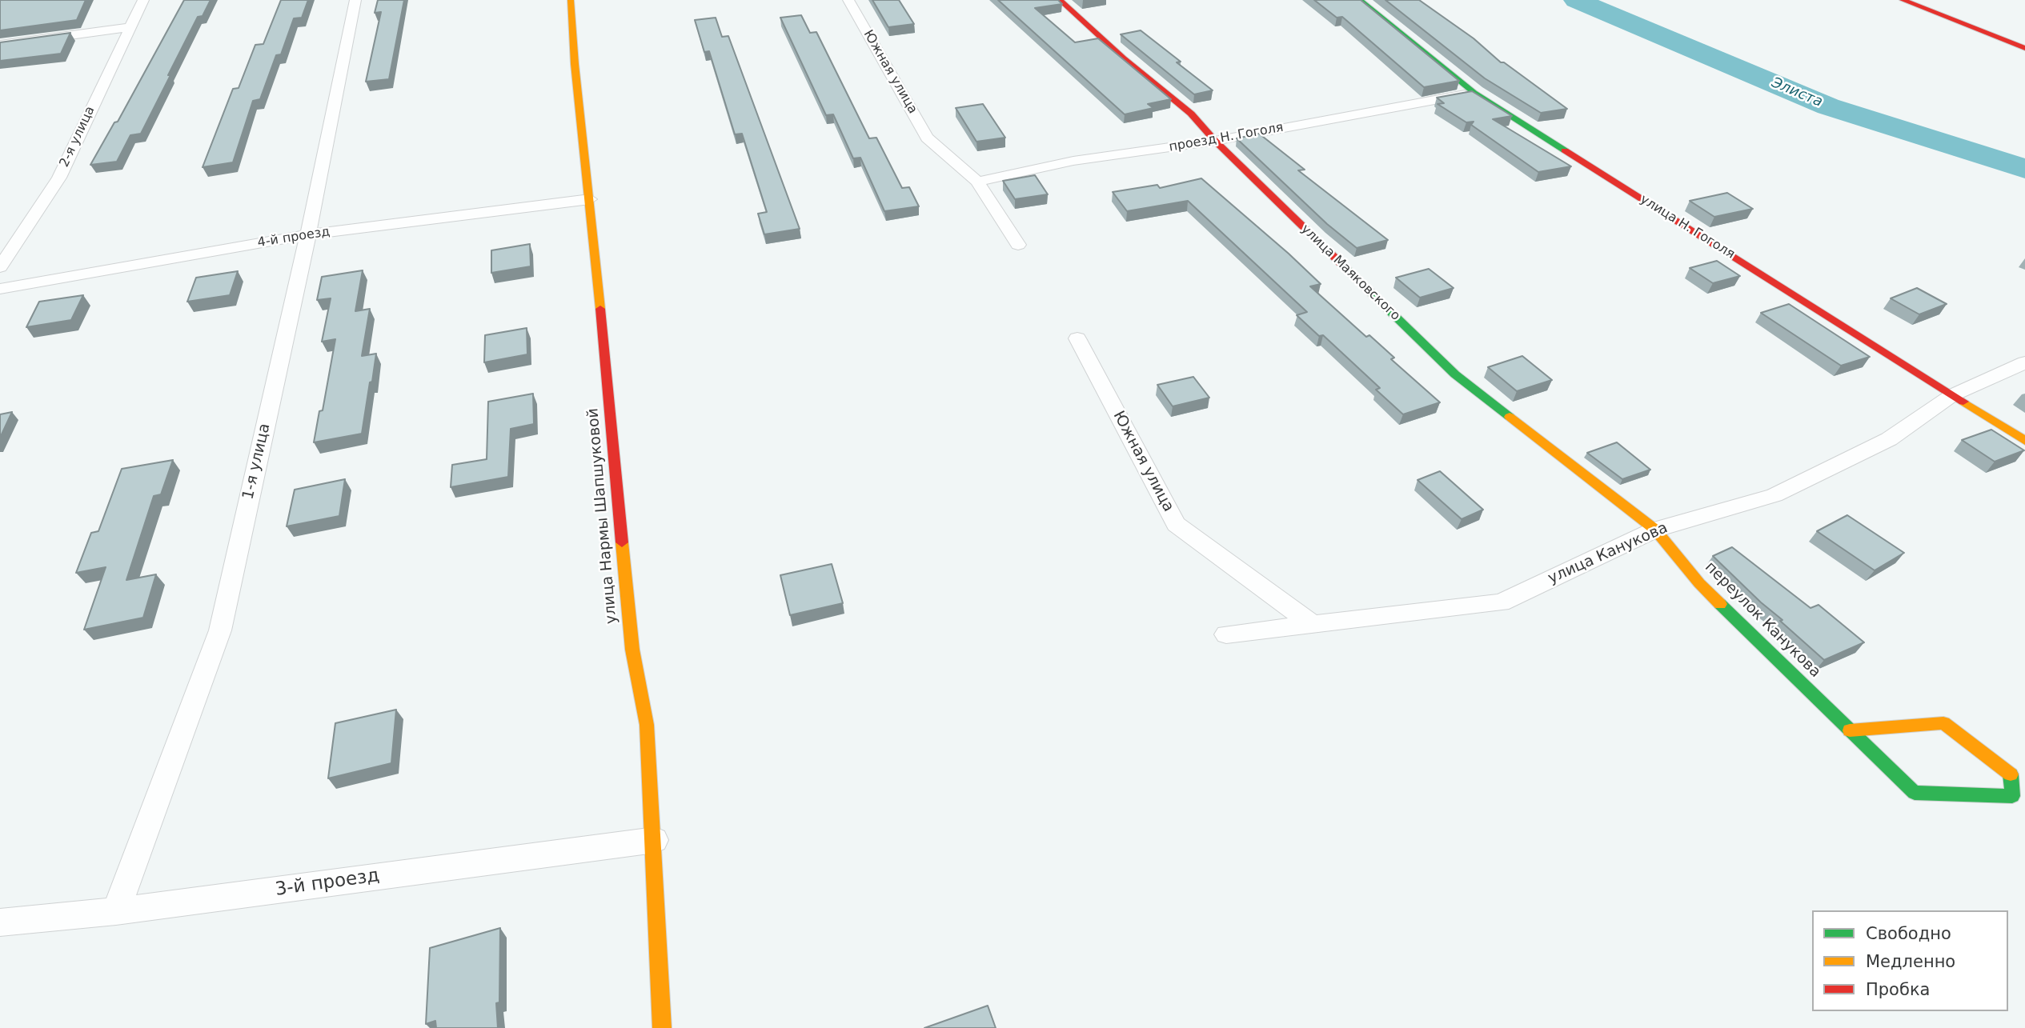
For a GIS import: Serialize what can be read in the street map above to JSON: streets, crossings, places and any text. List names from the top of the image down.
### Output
{
  "streets": {
    "street": [
      "Южная улица",
      "2-я улица",
      "проезд Н. Гоголя",
      "улица Н. Гоголя",
      "4-й проезд",
      "улица Маяковского",
      "1-я улица",
      "улица Нармы Шапшуковой",
      "улица Канукова",
      "переулок Канукова",
      "3-й проезд"
    ]
  },
  "crossings": [
    ["Южная улица", "проезд Н. Гоголя"],
    ["Южная улица", "улица Канукова"],
    ["проезд Н. Гоголя", "улица Н. Гоголя"],
    ["проезд Н. Гоголя", "улица Маяковского"],
    ["улица Н. Гоголя", "улица Канукова"],
    ["4-й проезд", "1-я улица"],
    ["4-й проезд", "улица Нармы Шапшуковой"],
    ["улица Маяковского", "улица Канукова"],
    ["улица Маяковского", "переулок Канукова"],
    ["1-я улица", "3-й проезд"],
    ["улица Нармы Шапшуковой", "3-й проезд"],
    ["улица Канукова", "переулок Канукова"]
  ],
  "water": ["Элиста"],
  "legend": ["Свободно", "Медленно", "Пробка"]
}
